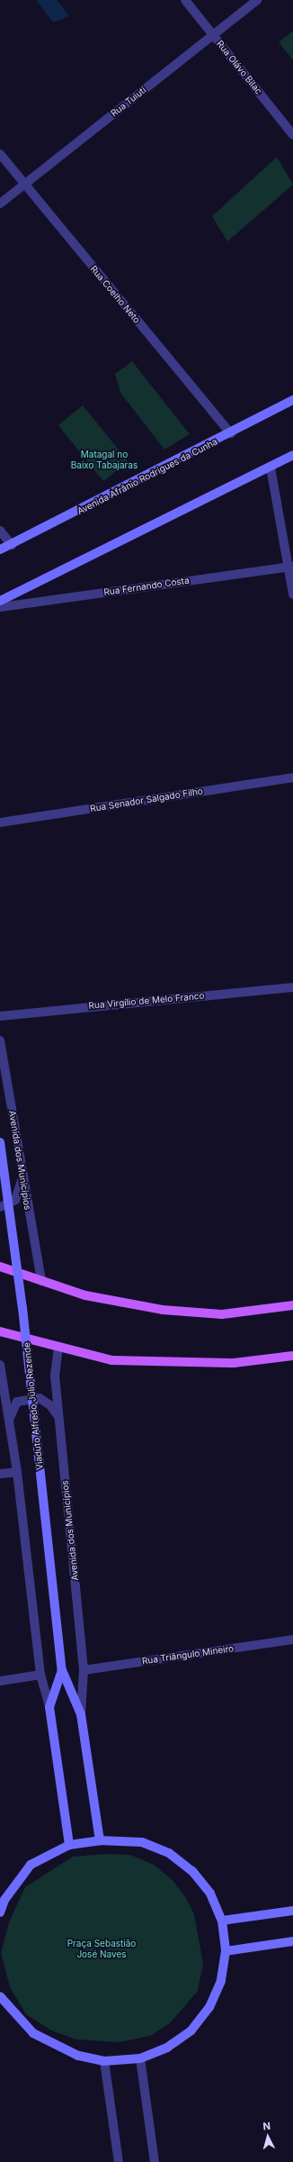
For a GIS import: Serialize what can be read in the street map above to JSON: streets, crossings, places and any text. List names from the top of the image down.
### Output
{
  "streets": {
    "street": [
      "Rua Olávo Bilac",
      "Rua Tuiuti",
      "Rua Coelho Neto",
      "Avenida Afrânio Rodrigues da Cunha",
      "Rua Fernando Costa",
      "Rua Senador Salgado Filho",
      "Rua Virgílio de Melo Franco",
      "Avenida dos Municípios",
      "Viaduto Alfredo Júlio Rezende",
      "Rua Triângulo Mineiro"
    ]
  },
  "crossings": [
    ["Rua Olávo Bilac", "Rua Tuiuti"],
    ["Rua Tuiuti", "Rua Coelho Neto"],
    ["Rua Coelho Neto", "Avenida Afrânio Rodrigues da Cunha"],
    ["Avenida dos Municípios", "Viaduto Alfredo Júlio Rezende"],
    ["Avenida dos Municípios", "Rua Triângulo Mineiro"]
  ],
  "parks": ["Matagal no Baixo Tabajaras", "Praça Sebastião José Naves"],
  "north": "top"
}
